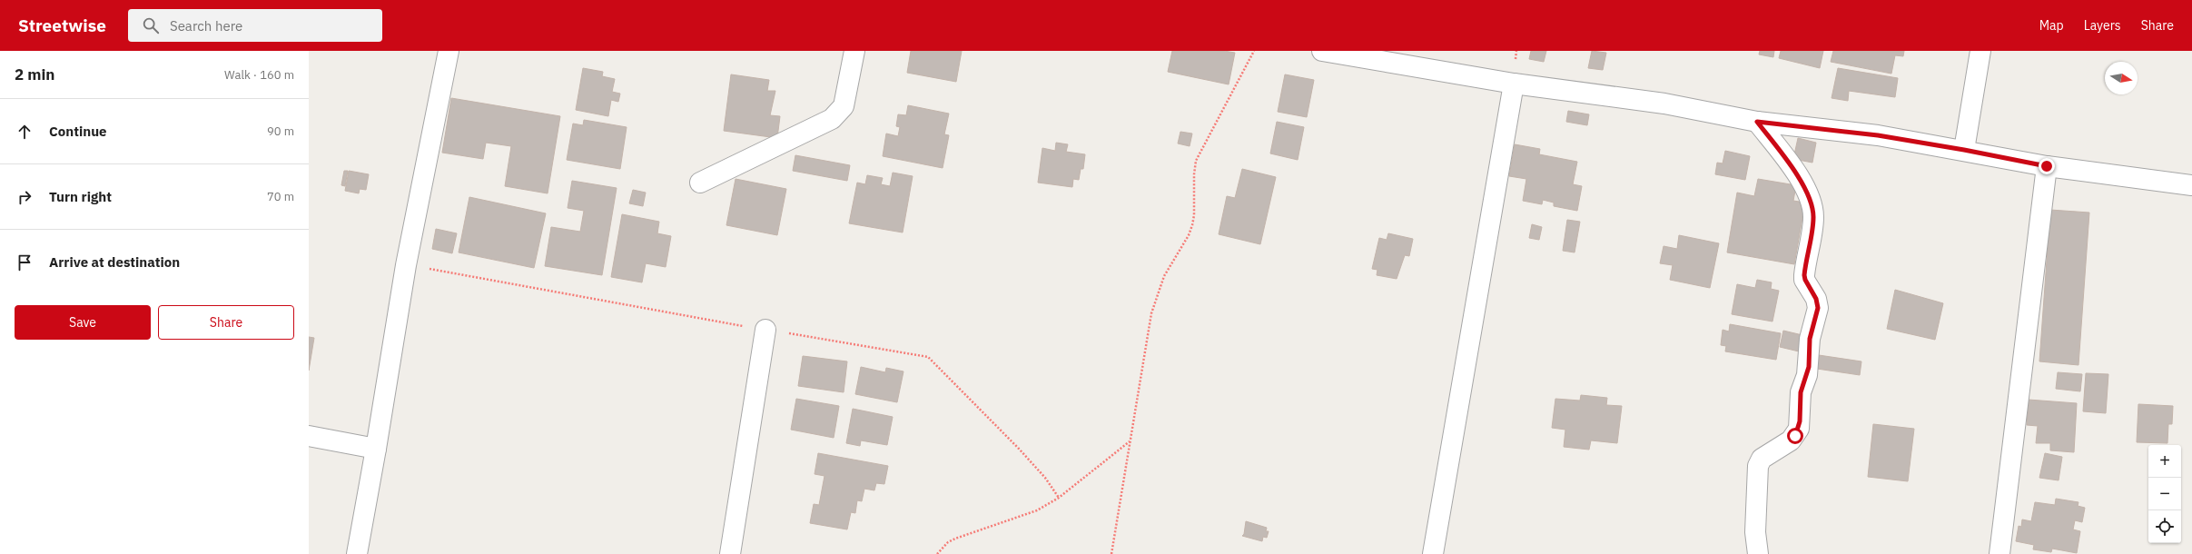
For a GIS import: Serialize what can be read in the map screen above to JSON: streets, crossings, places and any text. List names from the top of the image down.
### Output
{
  "north": "right",
  "page": {
    "header": "Streetwise",
    "search": "Search here",
    "nav": ["Map", "Layers", "Share"],
    "heading": ["2 min", "Walk · 160 m"],
    "list": [
      ["Continue", "90 m"],
      ["Turn right", "70 m"],
      "Arrive at destination"
    ],
    "buttons": ["Save", "Share"],
    "map_buttons": ["+", "−"]
  }
}
